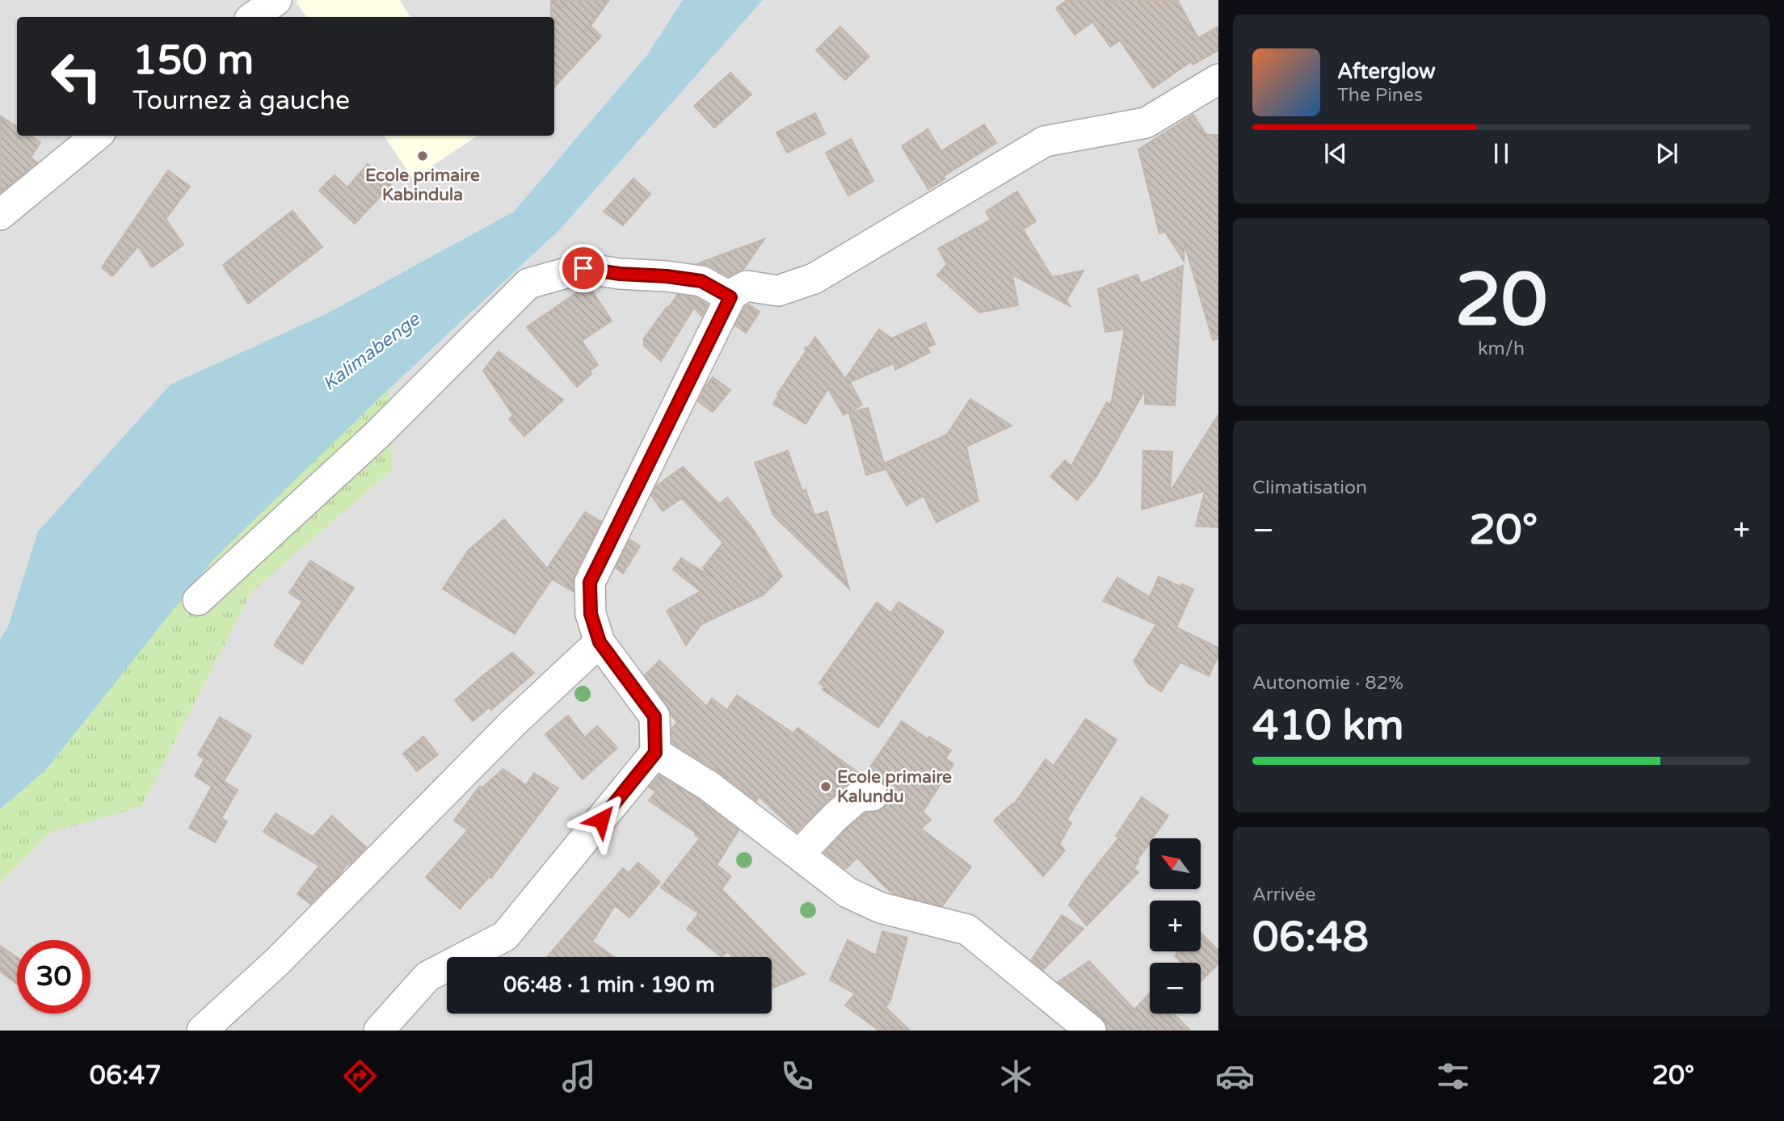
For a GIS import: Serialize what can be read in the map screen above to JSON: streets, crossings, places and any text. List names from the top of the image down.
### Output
{
  "water": ["Kalimabenge"],
  "places": ["Ecole primaire Kabindula", "Ecole primaire Kalundu"],
  "north": "top left",
  "page": {
    "turn": ["150 m", "Tournez à gauche"],
    "song": ["Afterglow", "The Pines"],
    "tile": [
      ["20", "km/h"],
      "Climatisation",
      ["Autonomie · 82%", "410 km"],
      ["Arrivée", "06:48"]
    ],
    "heat": ["−", "20°", "+"],
    "map_buttons": ["+", "−"],
    "limit": "30",
    "trip": "06:48 · 1 min · 190 m",
    "tabs": ["06:47", "20°"]
  }
}
